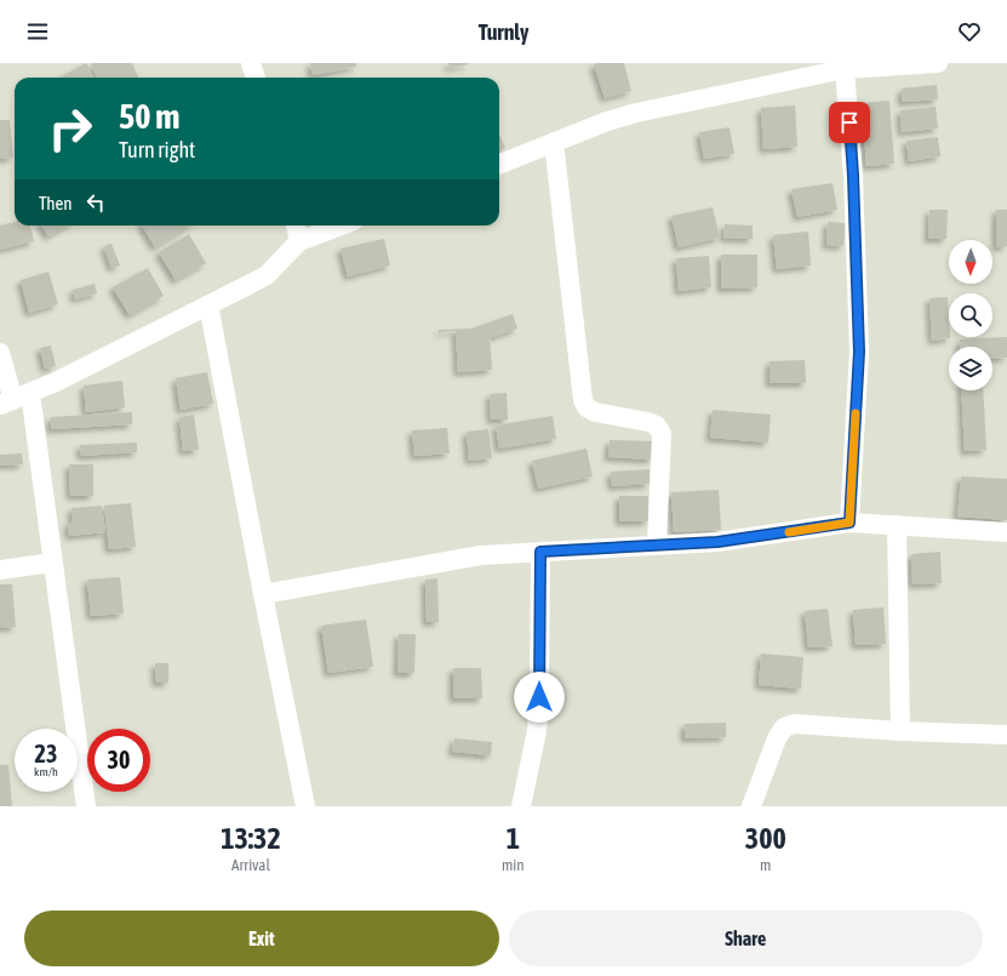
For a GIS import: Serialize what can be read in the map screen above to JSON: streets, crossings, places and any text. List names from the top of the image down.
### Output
{
  "north": "bottom",
  "page": {
    "header": "Turnly",
    "turn": ["50 m", "Turn right"],
    "then": "Then",
    "speed": "23 km/h",
    "limit": "30",
    "eta": [
      "13:32",
      "Arrival",
      "1",
      "min",
      "300",
      "m"
    ],
    "buttons": ["Exit", "Share"]
  }
}
